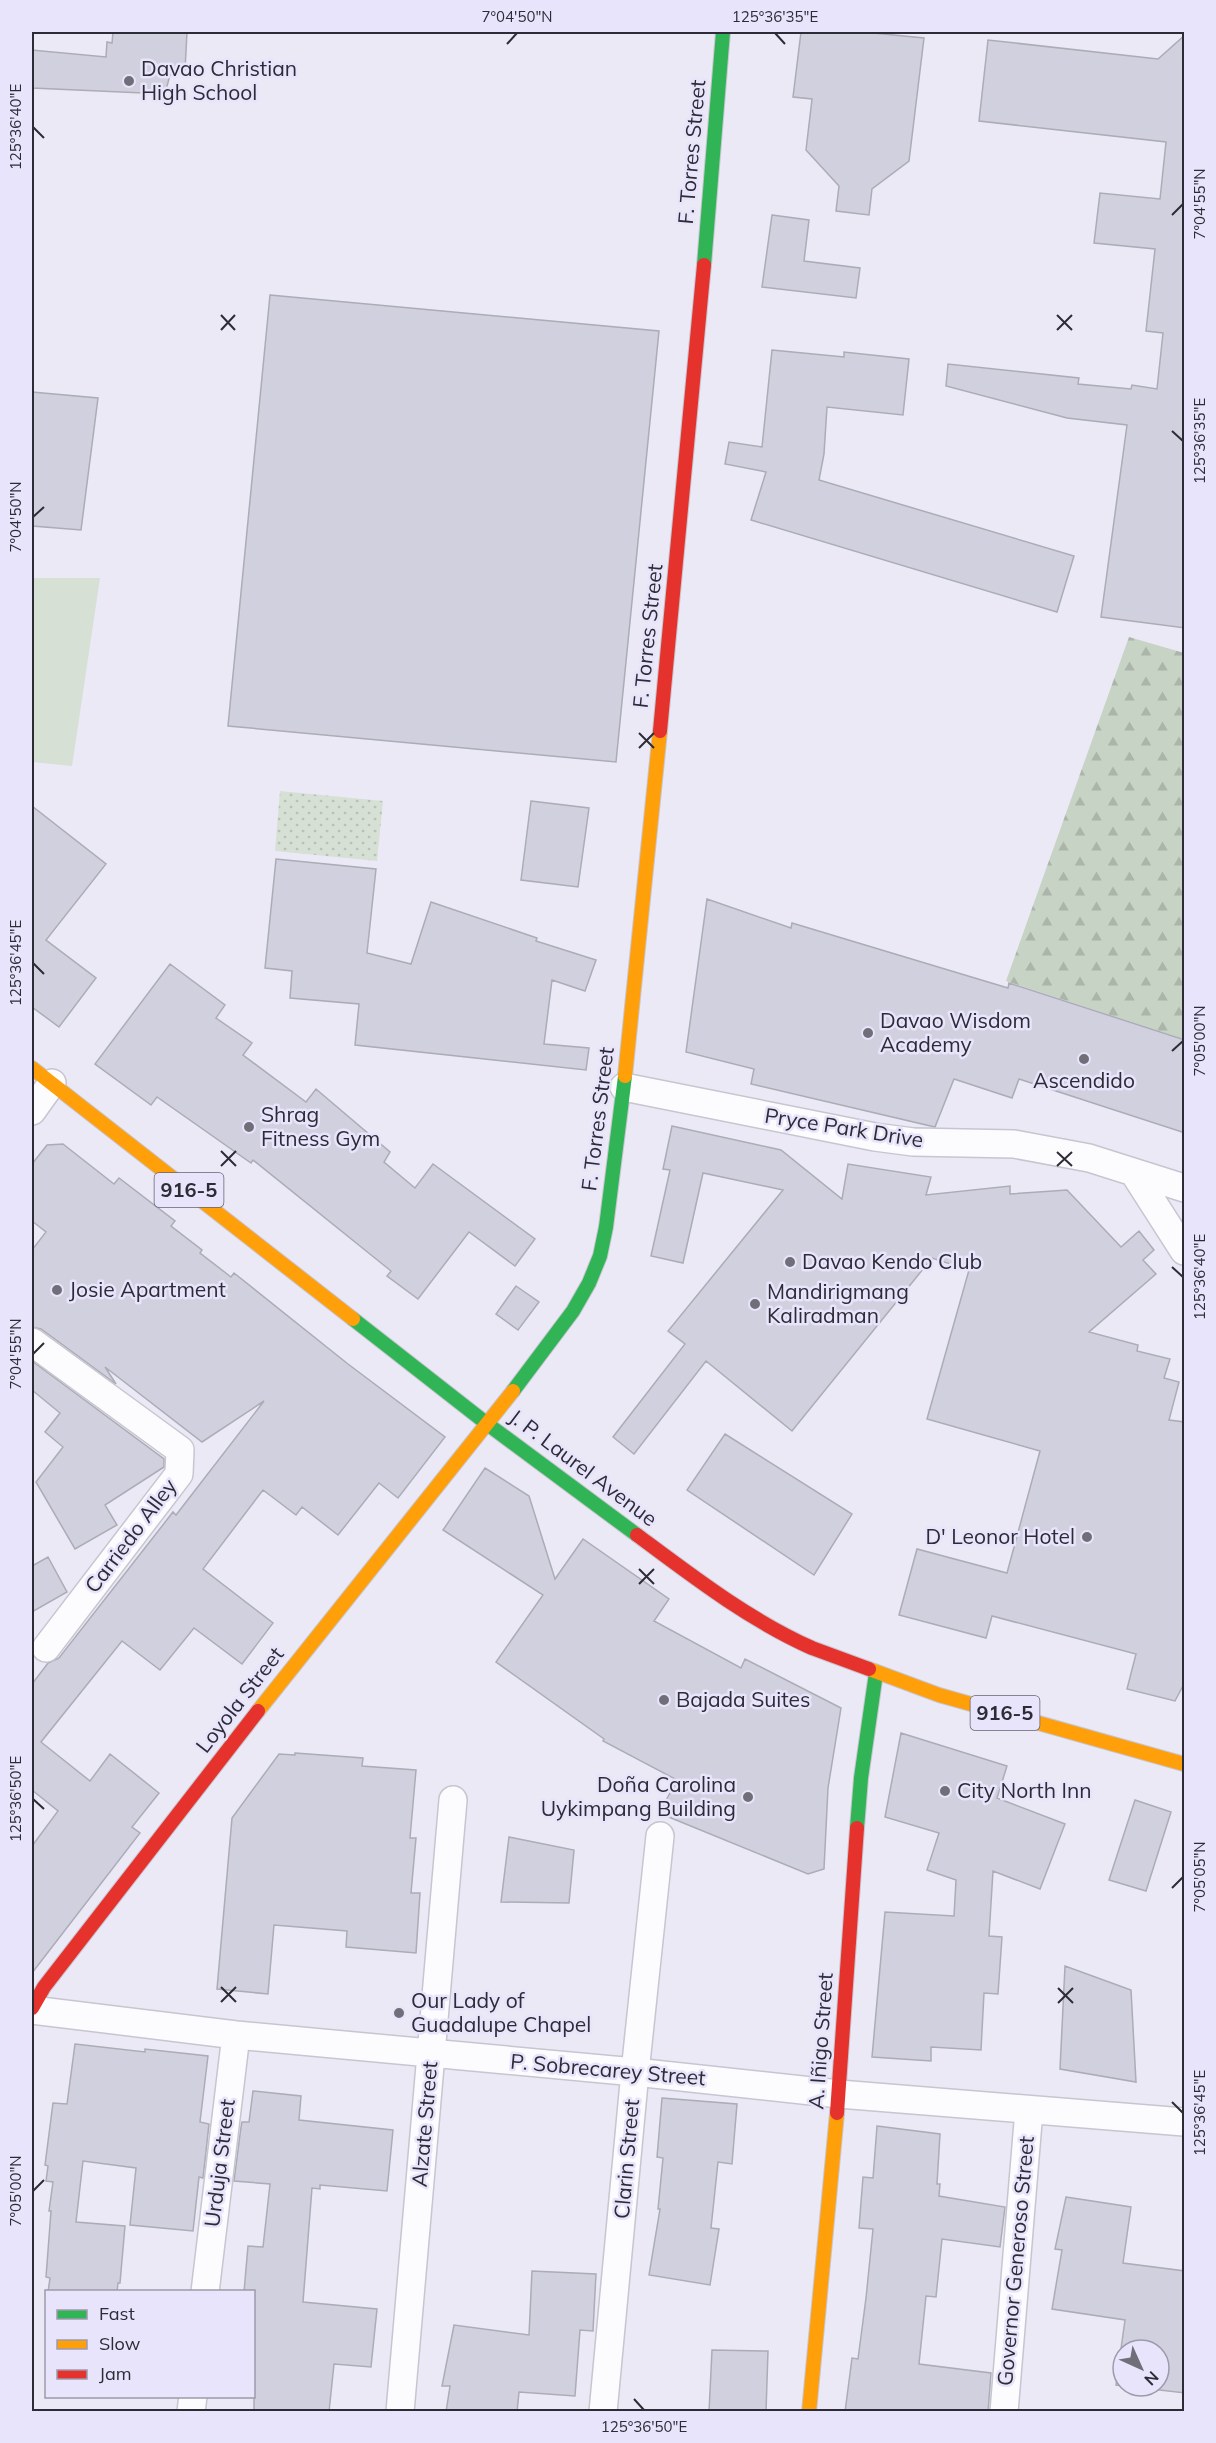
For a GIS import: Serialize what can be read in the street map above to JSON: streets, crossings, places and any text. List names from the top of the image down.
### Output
{
  "streets": {
    "main road": [
      "F. Torres Street",
      "916-5",
      "J. P. Laurel Avenue",
      "Loyola Street",
      "A. Iñigo Street"
    ],
    "street": [
      "Pryce Park Drive",
      "Carriedo Alley",
      "P. Sobrecarey Street",
      "Alzate Street",
      "Clarin Street",
      "Urduja Street",
      "Governor Generoso Street"
    ]
  },
  "crossings": [
    ["F. Torres Street", "Pryce Park Drive"],
    ["F. Torres Street", "J. P. Laurel Avenue"],
    ["F. Torres Street", "Loyola Street"],
    ["J. P. Laurel Avenue", "Loyola Street"],
    ["J. P. Laurel Avenue", "A. Iñigo Street"],
    ["Loyola Street", "P. Sobrecarey Street"],
    ["A. Iñigo Street", "P. Sobrecarey Street"],
    ["P. Sobrecarey Street", "Alzate Street"],
    ["P. Sobrecarey Street", "Clarin Street"],
    ["P. Sobrecarey Street", "Urduja Street"],
    ["P. Sobrecarey Street", "Governor Generoso Street"]
  ],
  "places": [
    "Davao Christian High School",
    "Davao Wisdom Academy",
    "Ascendido",
    "Shrag Fitness Gym",
    "Davao Kendo Club",
    "Josie Apartment",
    "Mandirigmang Kaliradman",
    "D' Leonor Hotel",
    "Bajada Suites",
    "City North Inn",
    "Doña Carolina Uykimpang Building",
    "Our Lady of Guadalupe Chapel"
  ],
  "legend": ["Fast", "Slow", "Jam"],
  "north": "bottom right",
  "coordinates": [
    "7°04'50\"N",
    "125°36'35\"E",
    "125°36'40\"E",
    "7°04'55\"N",
    "125°36'45\"E",
    "7°05'00\"N",
    "125°36'50\"E",
    "7°05'05\"N"
  ]
}
